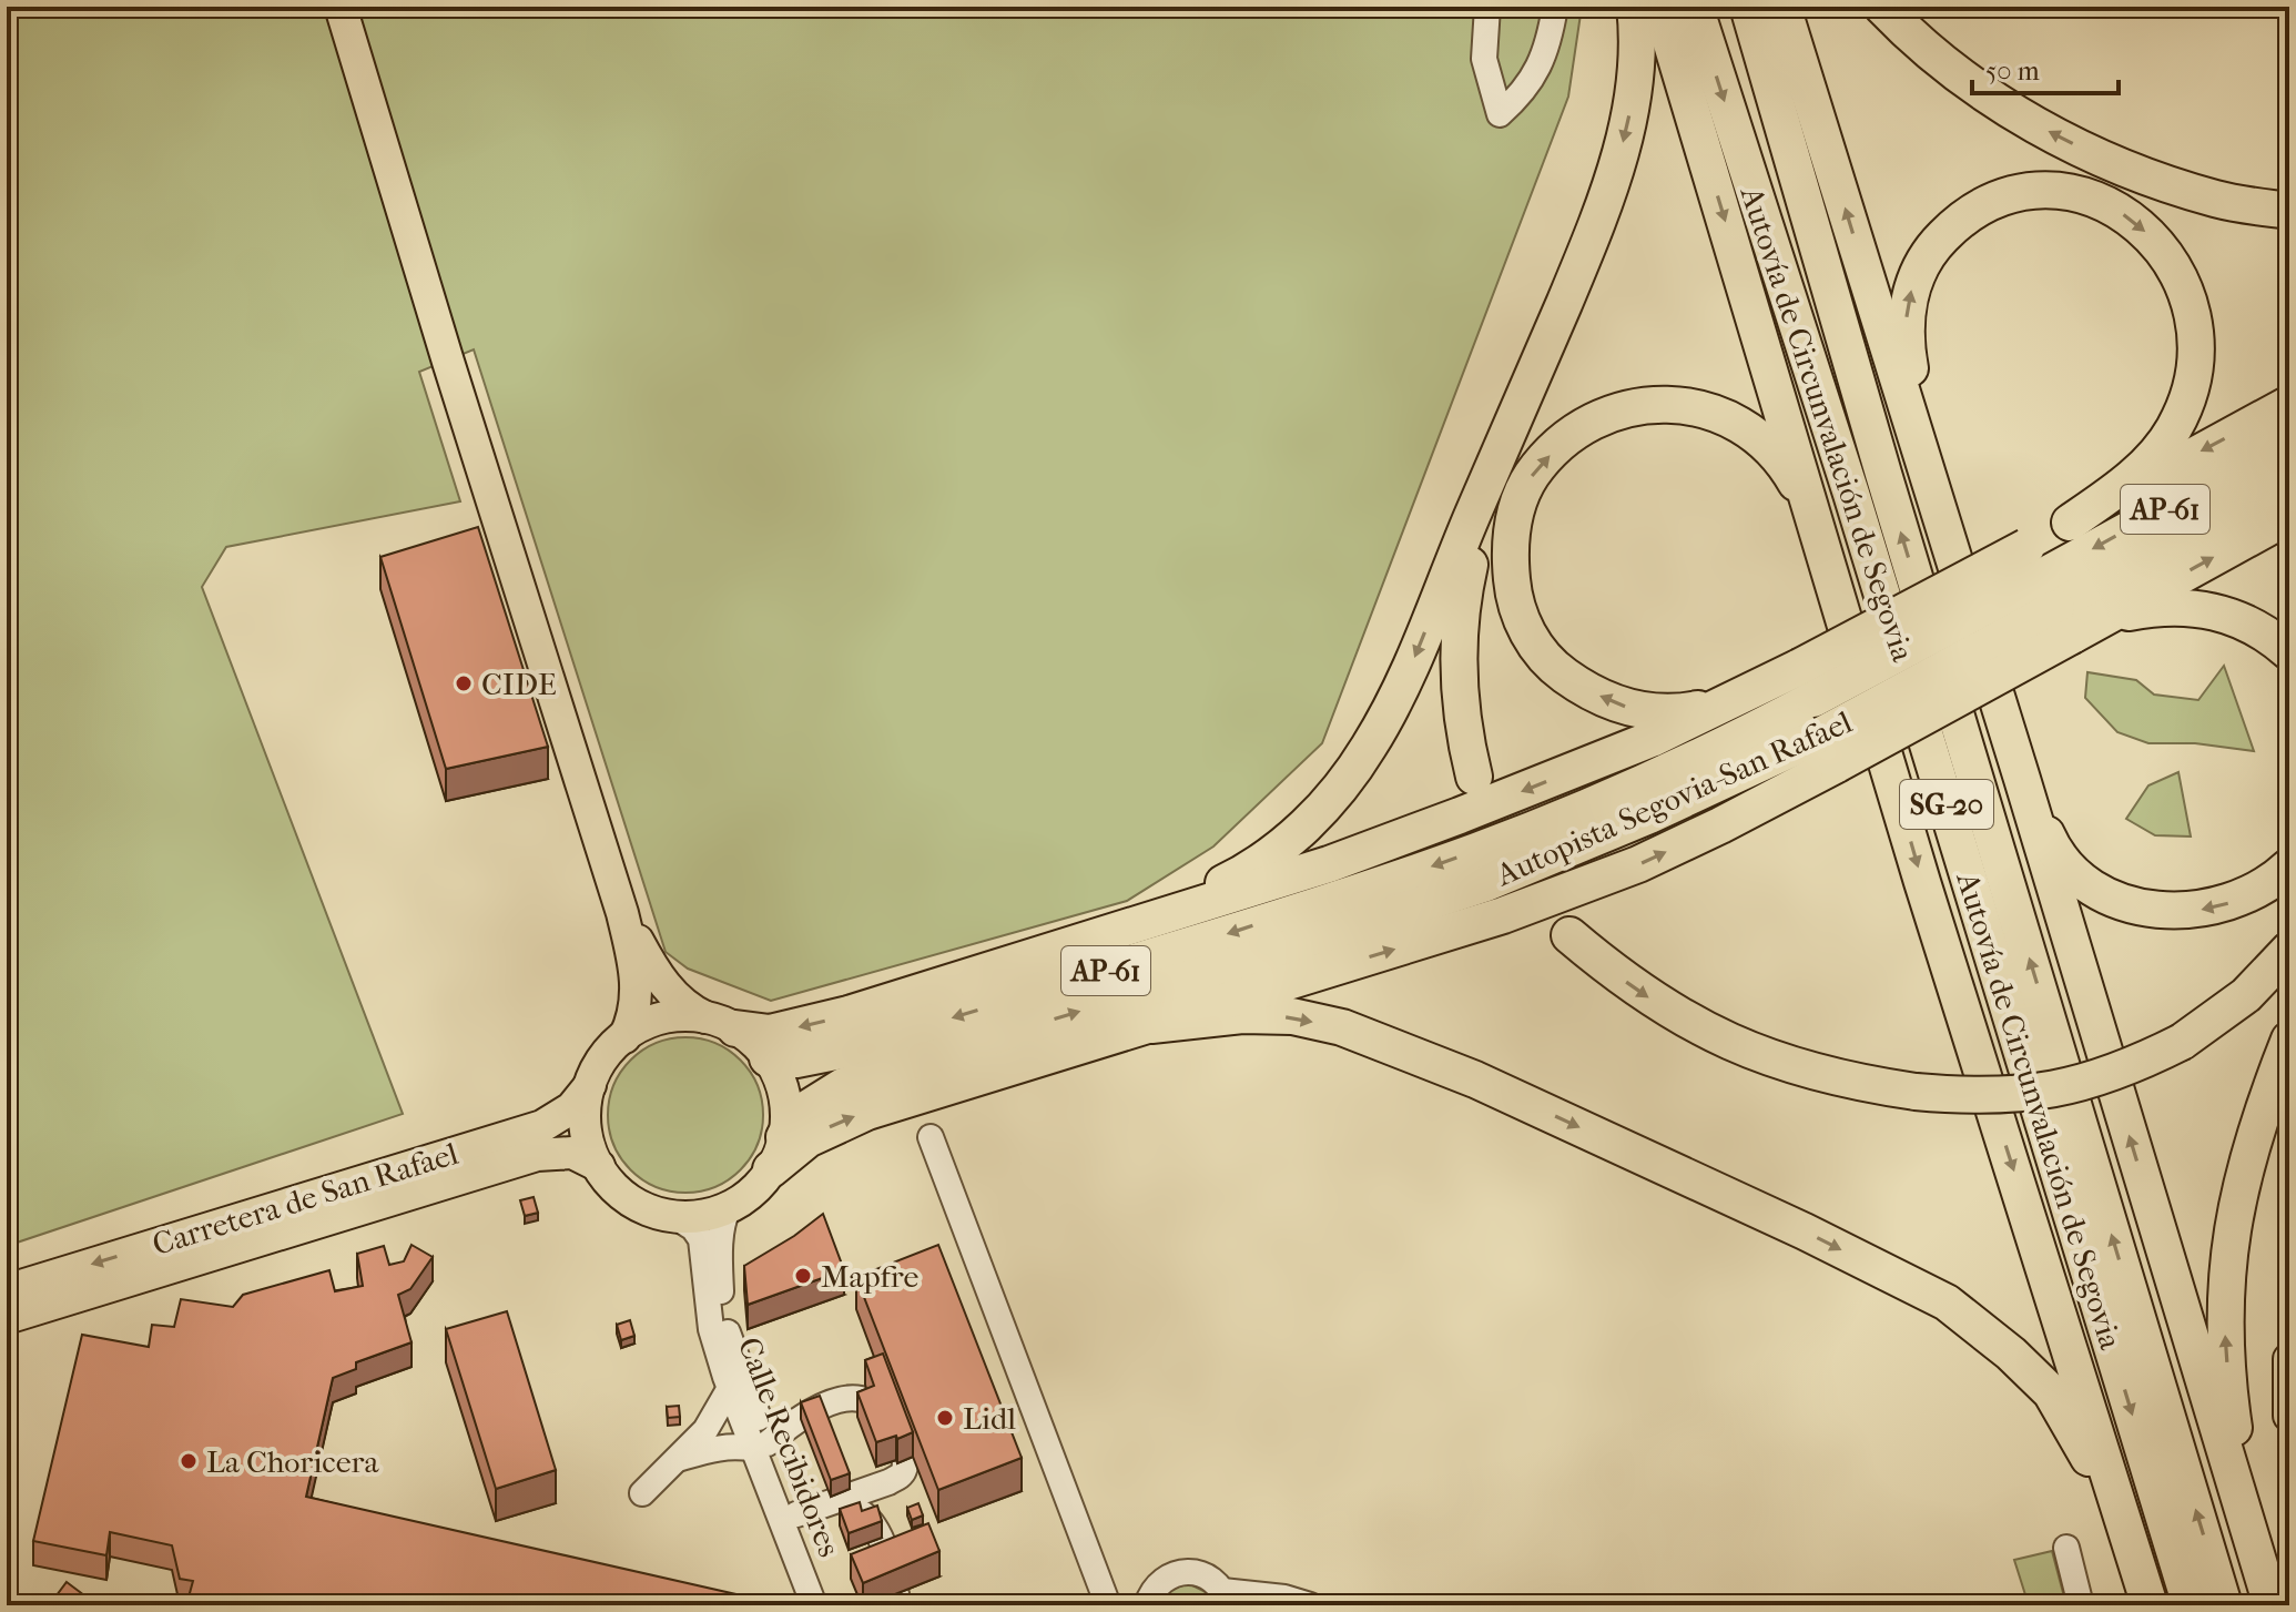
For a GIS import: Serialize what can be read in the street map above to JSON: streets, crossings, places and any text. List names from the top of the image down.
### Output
{
  "streets": {
    "highway": [
      "Autovía de Circunvalación de Segovia",
      "AP-61",
      "Autopista Segovia-San Rafael",
      "SG-20"
    ],
    "main road": ["Carretera de San Rafael"],
    "street": ["Calle Recibidores"]
  },
  "crossings": [
    ["AP-61", "Autopista Segovia-San Rafael"],
    ["AP-61", "Carretera de San Rafael"],
    ["AP-61", "Calle Recibidores"],
    ["Autopista Segovia-San Rafael", "Carretera de San Rafael"],
    ["Autopista Segovia-San Rafael", "Calle Recibidores"],
    ["Carretera de San Rafael", "Calle Recibidores"]
  ],
  "places": [
    "CIDE",
    "Mapfre",
    "Lidl",
    "La Choricera"
  ],
  "scale_bar": "50 m"
}
